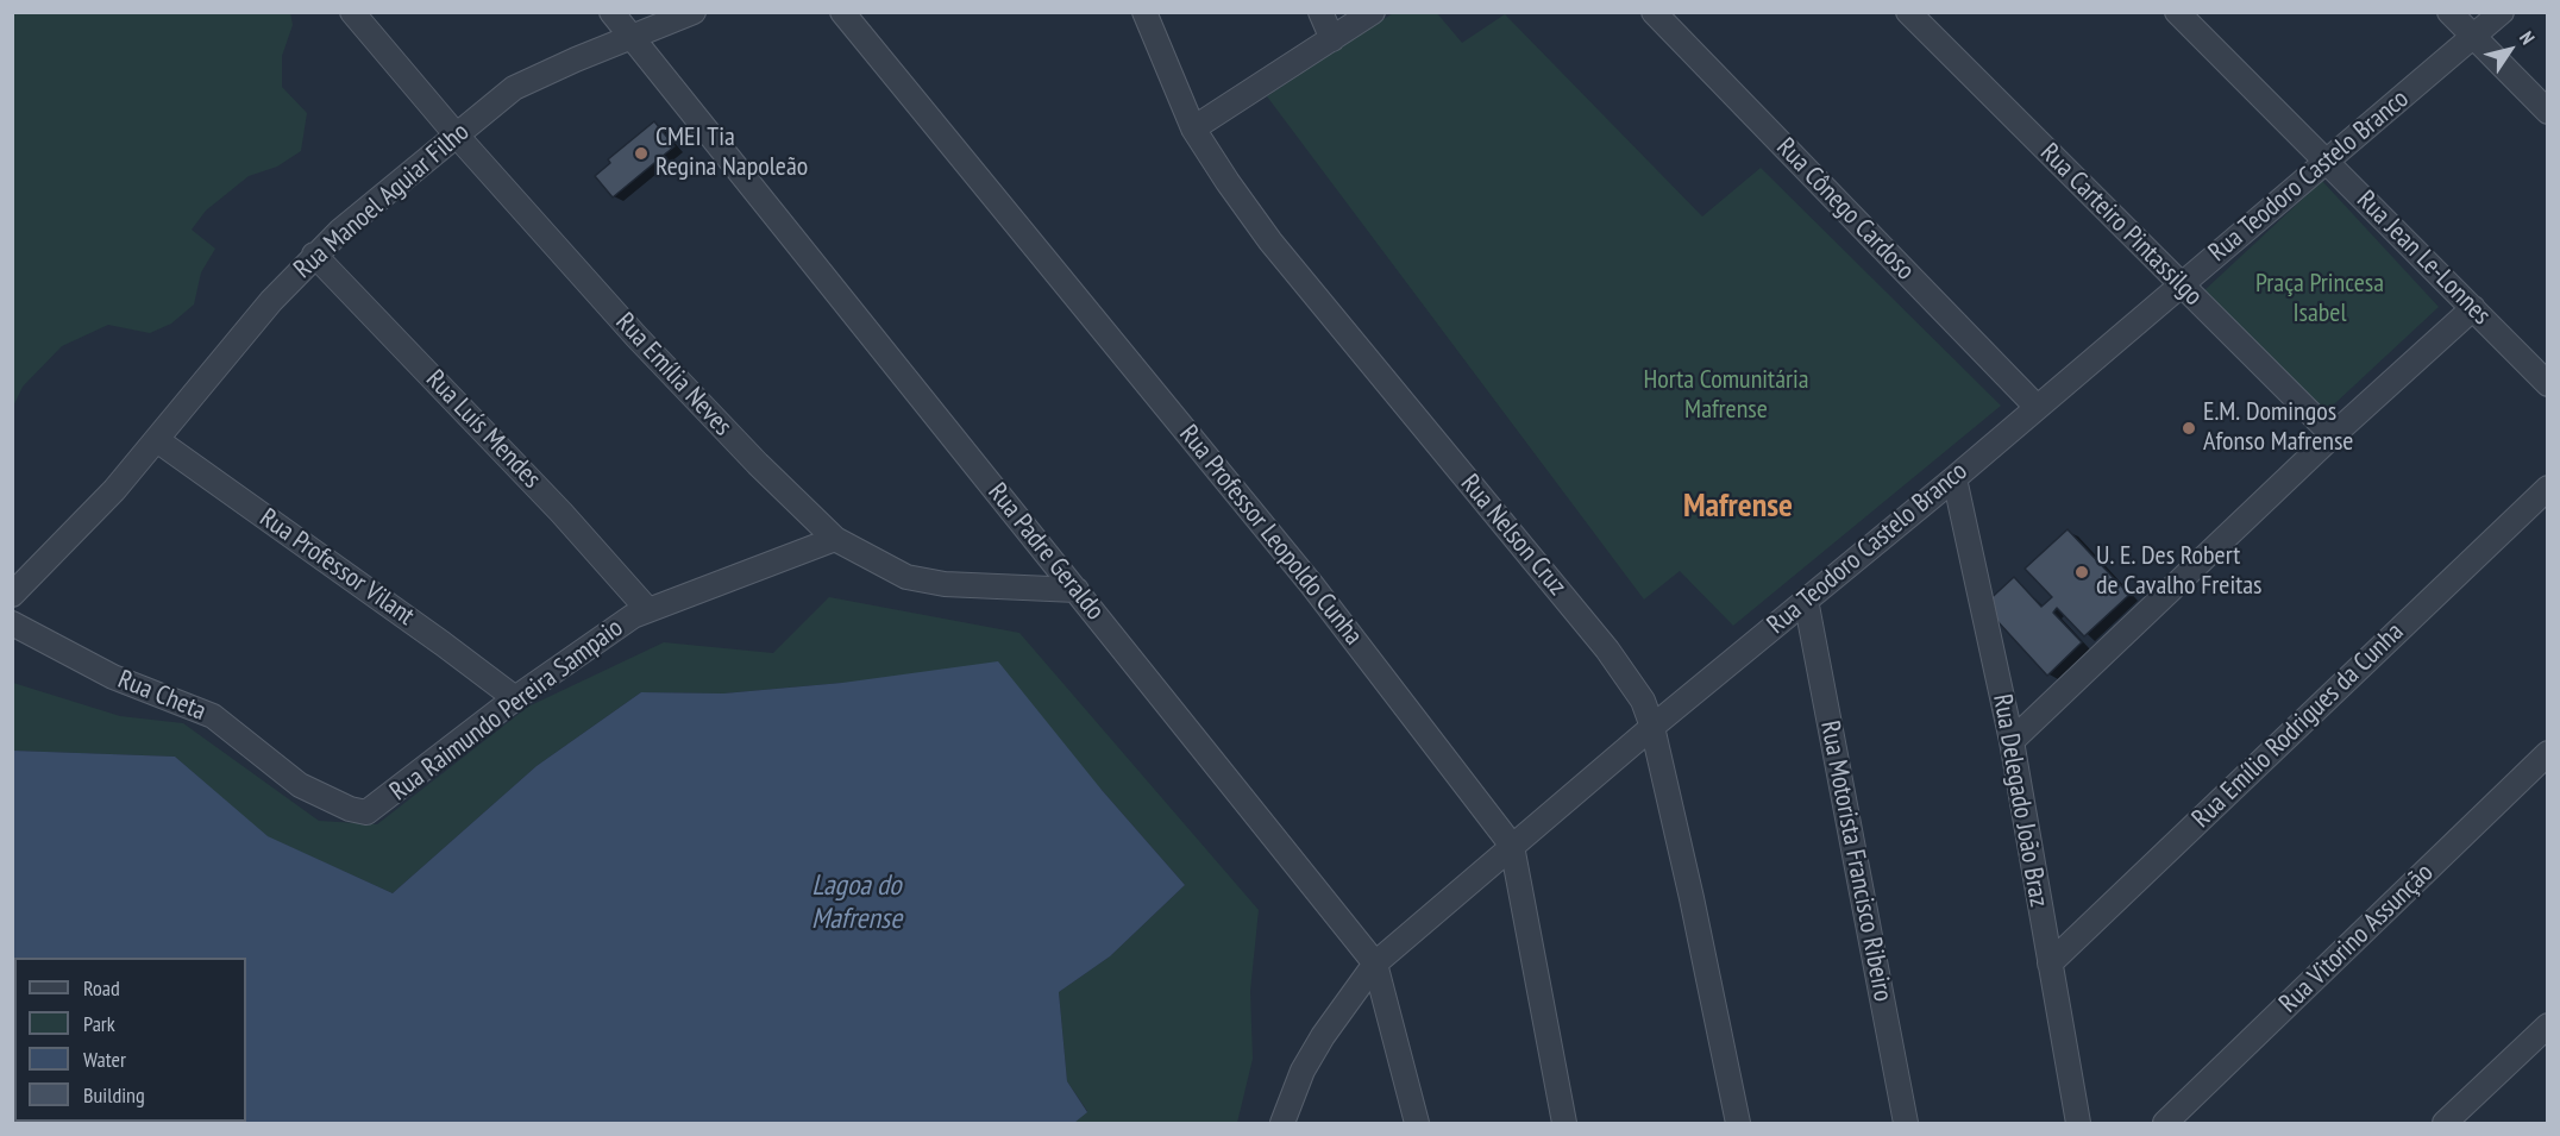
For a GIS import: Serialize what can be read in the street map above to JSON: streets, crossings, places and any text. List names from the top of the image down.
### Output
{
  "streets": {
    "street": [
      "Rua Teodoro Castelo Branco",
      "Rua Manoel Aguiar Filho",
      "Rua Cônego Cardoso",
      "Rua Carteiro Pintassilgo",
      "Rua Jean Le-Lonnes",
      "Rua Emília Neves",
      "Rua Luís Mendes",
      "Rua Professor Leopoldo Cunha",
      "Rua Nelson Cruz",
      "Rua Padre Geraldo",
      "Rua Professor Vilant",
      "Rua Cheta",
      "Rua Raimundo Pereira Sampaio",
      "Rua Emílio Rodrigues da Cunha",
      "Rua Delegado João Braz",
      "Rua Motorista Francisco Ribeiro",
      "Rua Vitorino Assunção"
    ]
  },
  "crossings": [
    ["Rua Teodoro Castelo Branco", "Rua Cônego Cardoso"],
    ["Rua Teodoro Castelo Branco", "Rua Carteiro Pintassilgo"],
    ["Rua Teodoro Castelo Branco", "Rua Jean Le-Lonnes"],
    ["Rua Teodoro Castelo Branco", "Rua Professor Leopoldo Cunha"],
    ["Rua Teodoro Castelo Branco", "Rua Nelson Cruz"],
    ["Rua Teodoro Castelo Branco", "Rua Padre Geraldo"],
    ["Rua Teodoro Castelo Branco", "Rua Delegado João Braz"],
    ["Rua Teodoro Castelo Branco", "Rua Motorista Francisco Ribeiro"],
    ["Rua Manoel Aguiar Filho", "Rua Emília Neves"],
    ["Rua Manoel Aguiar Filho", "Rua Luís Mendes"],
    ["Rua Manoel Aguiar Filho", "Rua Padre Geraldo"],
    ["Rua Manoel Aguiar Filho", "Rua Professor Vilant"],
    ["Rua Emília Neves", "Rua Padre Geraldo"],
    ["Rua Emília Neves", "Rua Raimundo Pereira Sampaio"],
    ["Rua Luís Mendes", "Rua Raimundo Pereira Sampaio"],
    ["Rua Professor Vilant", "Rua Raimundo Pereira Sampaio"],
    ["Rua Cheta", "Rua Raimundo Pereira Sampaio"],
    ["Rua Emílio Rodrigues da Cunha", "Rua Delegado João Braz"]
  ],
  "districts": ["Mafrense"],
  "water": ["Lagoa do Mafrense"],
  "parks": ["Praça Princesa Isabel", "Horta Comunitária Mafrense"],
  "places": ["CMEI Tia Regina Napoleão", "E.M. Domingos Afonso Mafrense", "U. E. Des Robert de Cavalho Freitas"],
  "legend": [
    "Road",
    "Park",
    "Water",
    "Building"
  ],
  "north": "top right"
}
